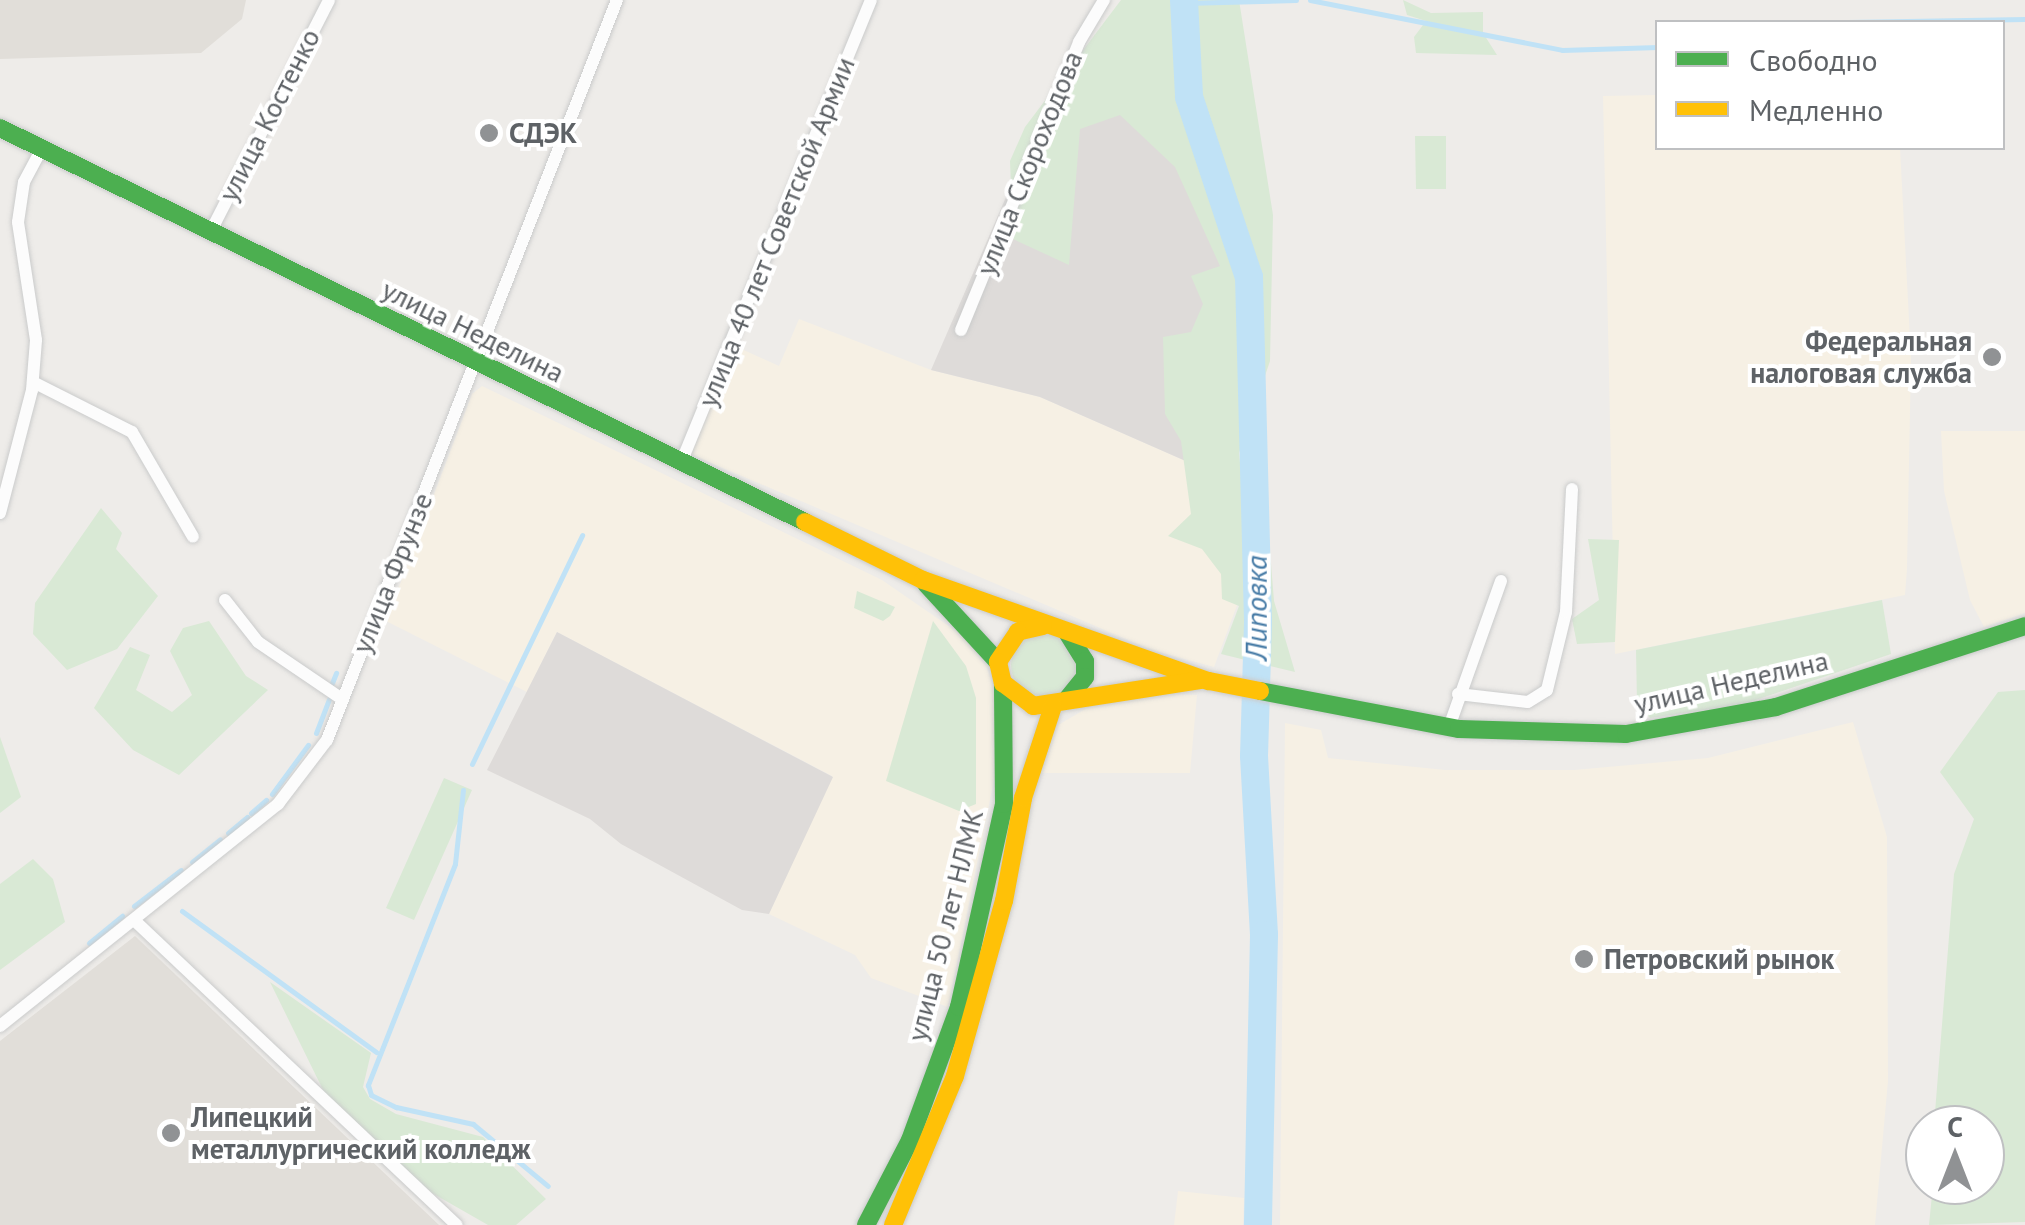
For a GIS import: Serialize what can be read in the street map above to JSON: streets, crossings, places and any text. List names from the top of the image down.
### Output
{
  "streets": {
    "main road": ["улица Неделина", "улица 50 лет НЛМК"],
    "street": [
      "улица Костенко",
      "улица Скороходова",
      "улица 40 лет Советской Армии",
      "улица Фрунзе"
    ]
  },
  "crossings": [
    ["улица Костенко", "улица Неделина"],
    ["улица 40 лет Советской Армии", "улица Неделина"],
    ["улица Неделина", "улица Фрунзе"],
    ["улица Неделина", "улица 50 лет НЛМК"]
  ],
  "water": ["Липовка"],
  "places": [
    "СДЭК",
    "Федеральная налоговая служба",
    "Петровский рынок",
    "Липецкий металлургический колледж"
  ],
  "legend": ["Свободно", "Медленно"],
  "north": "top"
}
